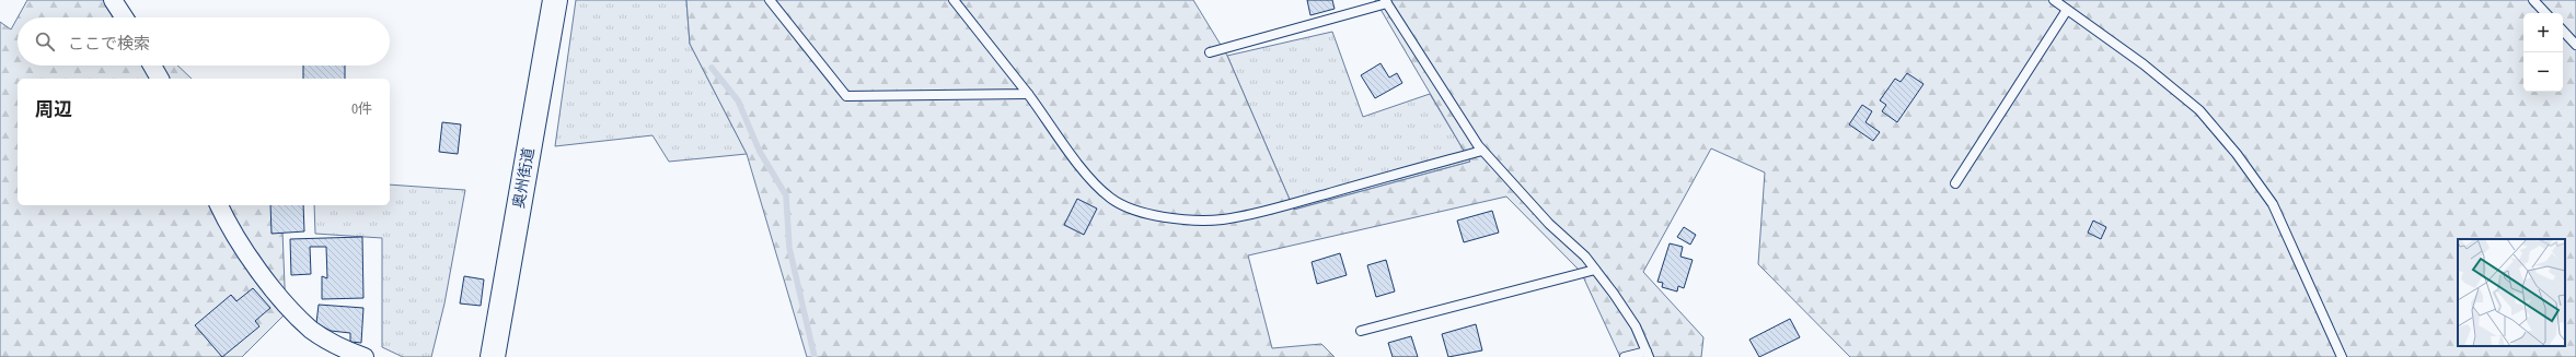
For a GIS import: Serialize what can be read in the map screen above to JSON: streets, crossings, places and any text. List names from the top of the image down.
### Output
{
  "streets": {
    "highway": ["奥州街道"]
  },
  "page": {
    "map_buttons": ["+", "−"],
    "search": "ここで検索",
    "heading": ["周辺", "0件"]
  }
}
